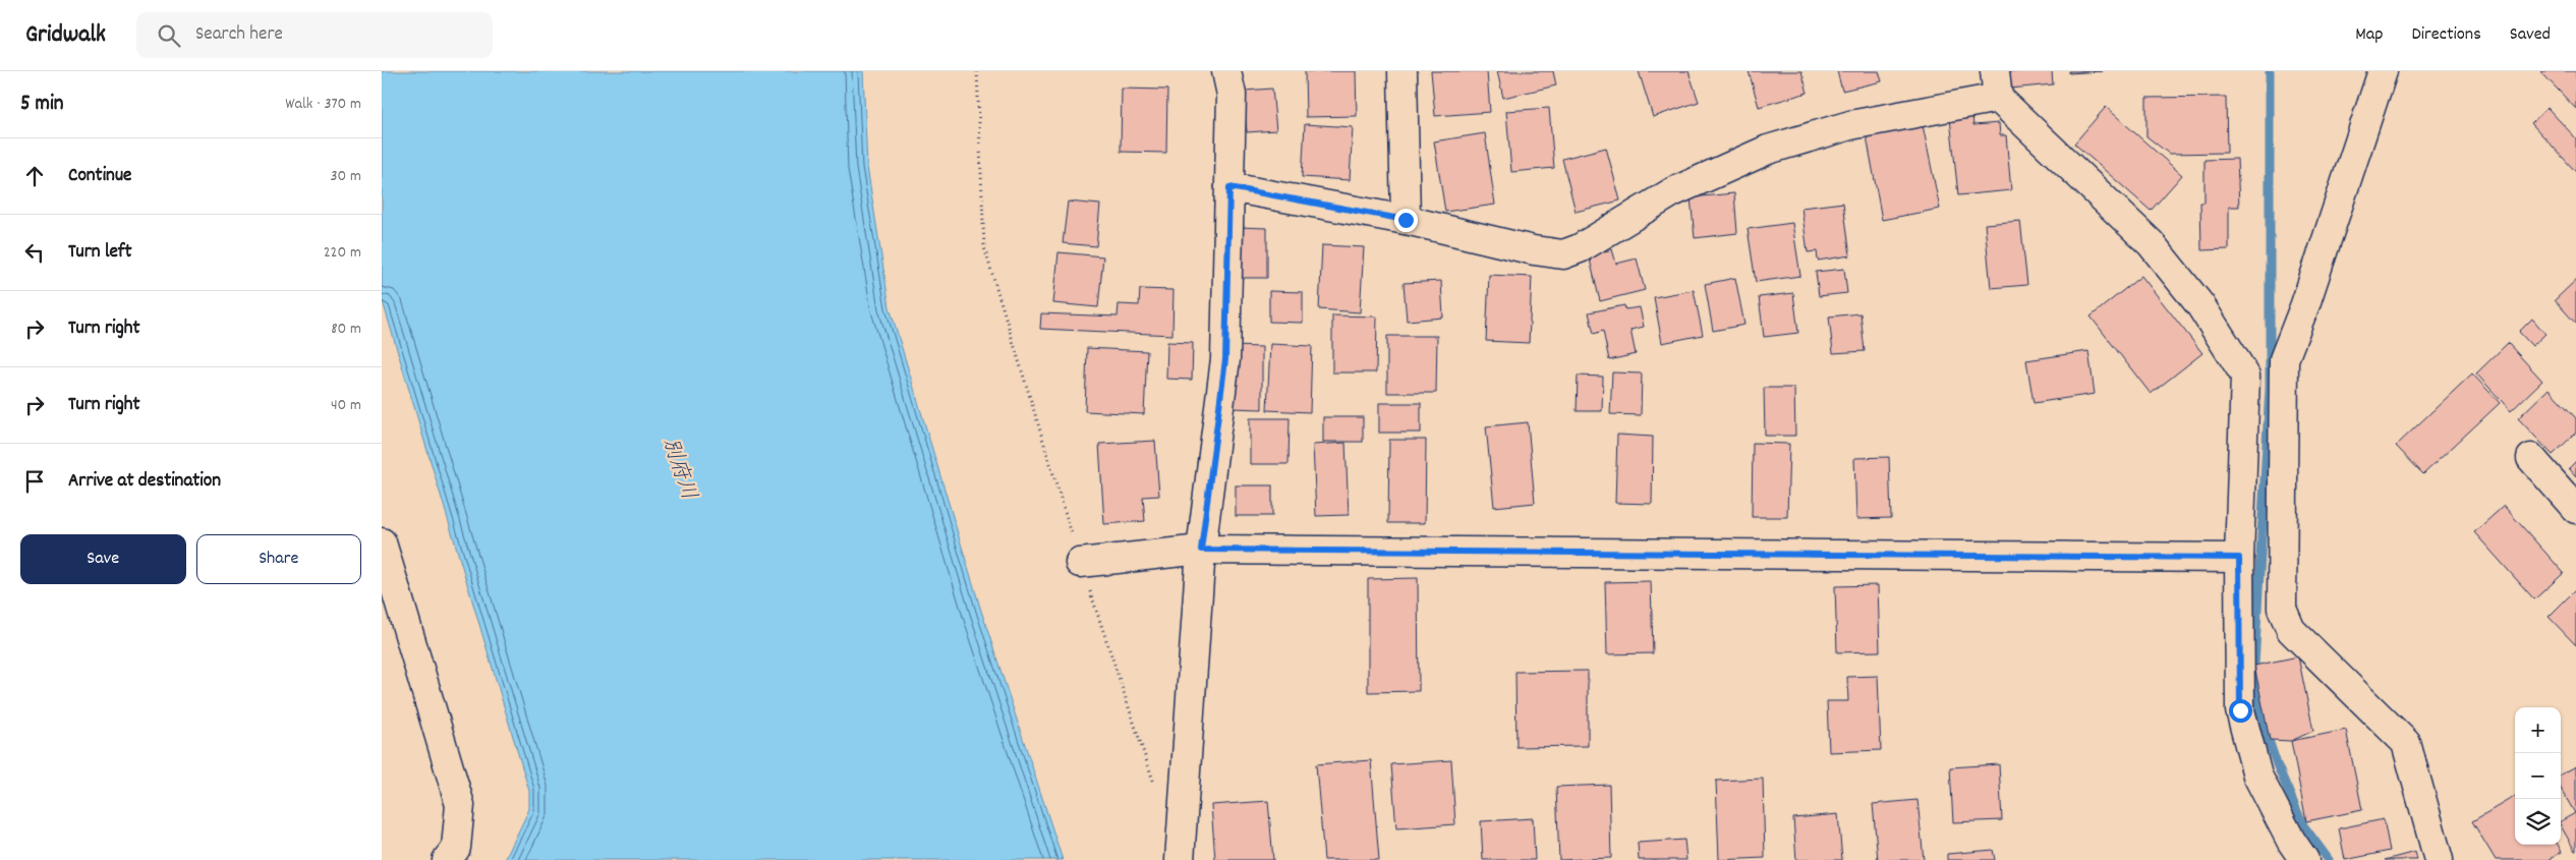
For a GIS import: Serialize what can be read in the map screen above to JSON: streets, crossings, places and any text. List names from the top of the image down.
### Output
{
  "water": ["別府川"],
  "page": {
    "header": "Gridwalk",
    "search": "Search here",
    "nav": ["Map", "Directions", "Saved"],
    "heading": ["5 min", "Walk · 370 m"],
    "list": [
      ["Continue", "30 m"],
      ["Turn left", "220 m"],
      ["Turn right", "80 m"],
      ["Turn right", "40 m"],
      "Arrive at destination"
    ],
    "buttons": ["Save", "Share"],
    "map_buttons": ["+", "−"]
  }
}
